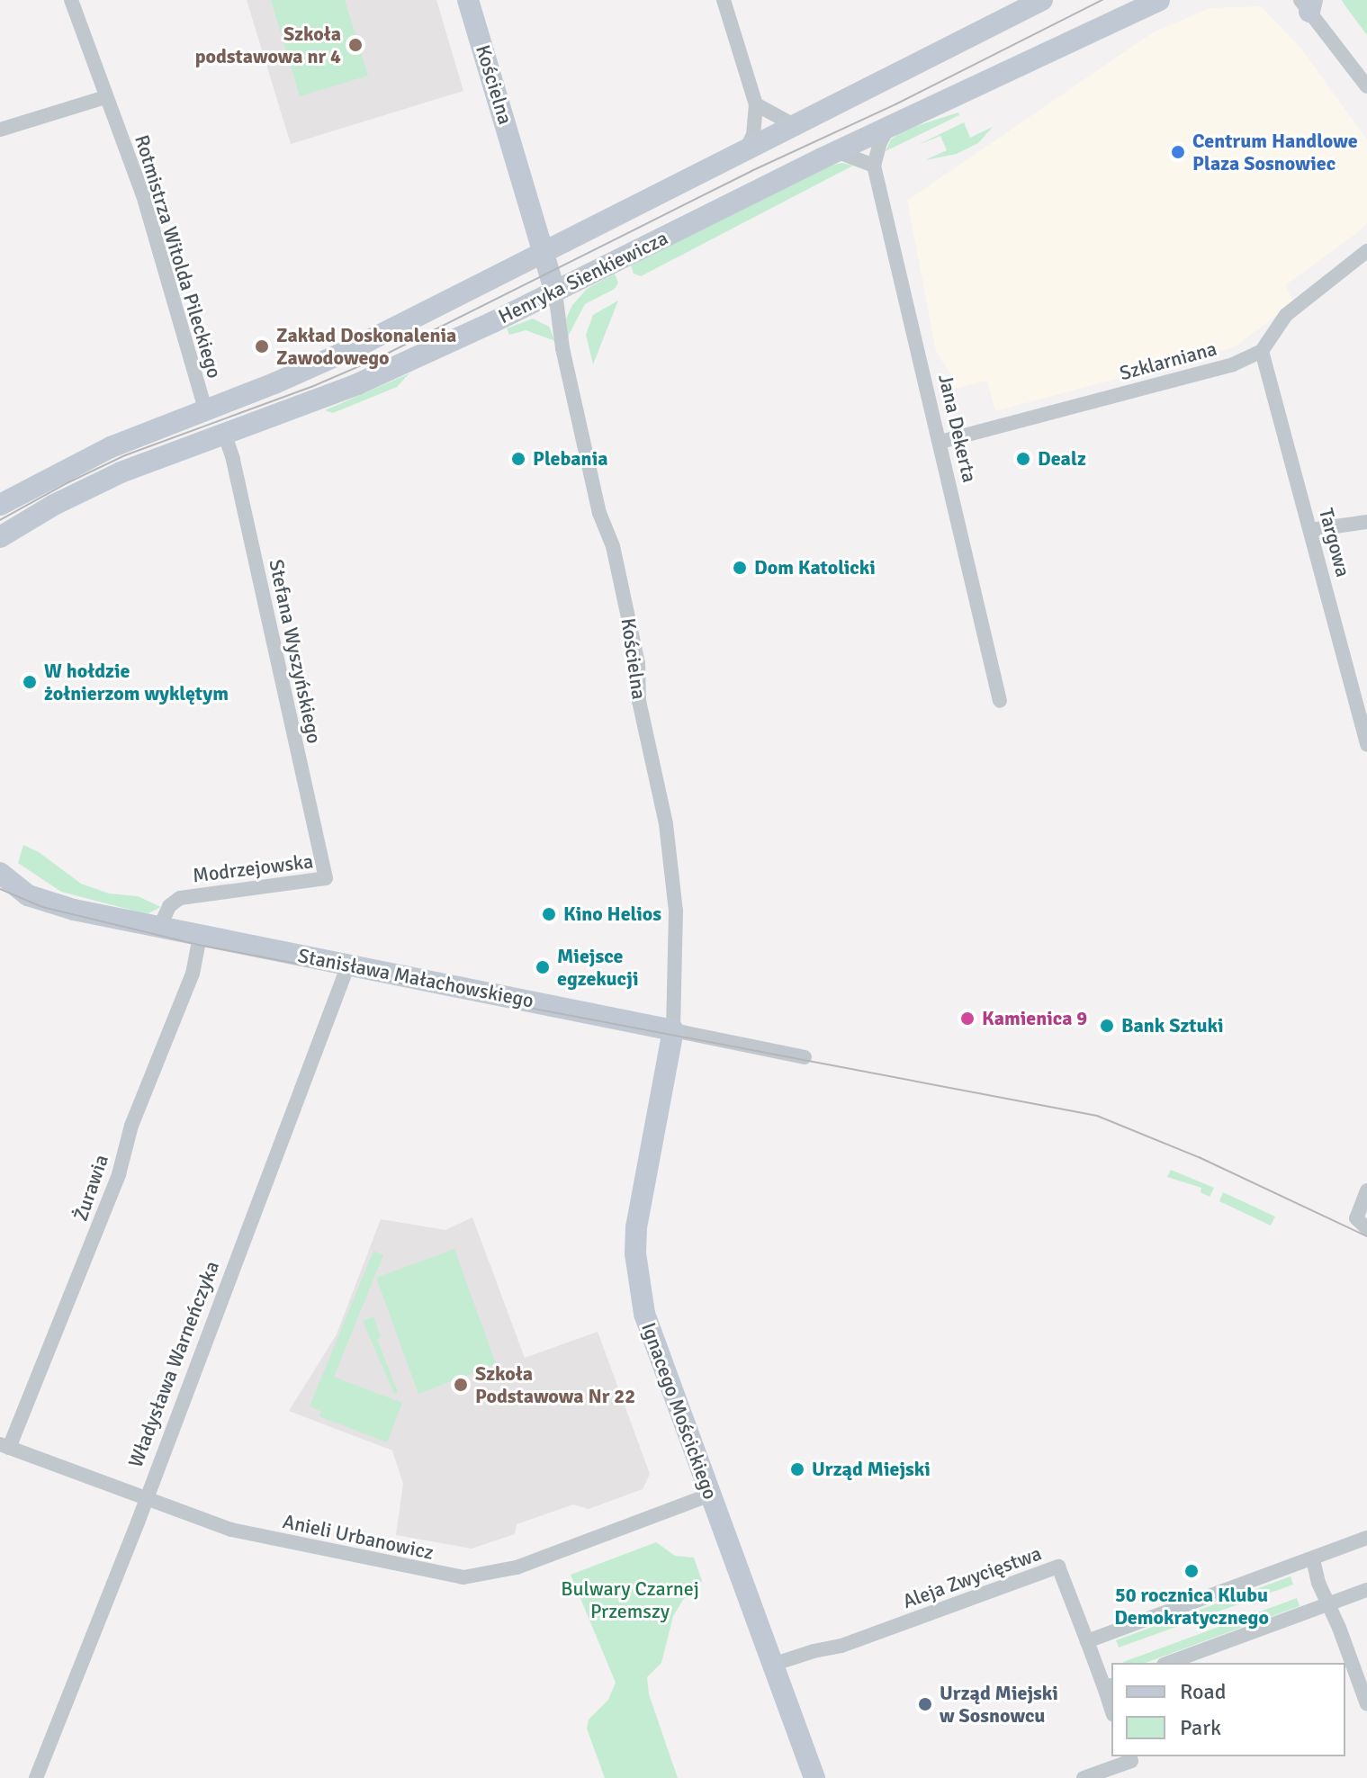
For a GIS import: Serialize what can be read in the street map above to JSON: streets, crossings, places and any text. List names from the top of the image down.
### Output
{
  "streets": {
    "main road": [
      "Kościelna",
      "Henryka Sienkiewicza",
      "Stanisława Małachowskiego",
      "Ignacego Mościckiego"
    ],
    "street": [
      "Rotmistrza Witolda Pileckiego",
      "Szklarniana",
      "Jana Dekerta",
      "Targowa",
      "Stefana Wyszyńskiego",
      "Modrzejowska",
      "Żurawia",
      "Władysława Warneńczyka",
      "Anieli Urbanowicz",
      "Aleja Zwycięstwa"
    ]
  },
  "crossings": [
    ["Kościelna", "Henryka Sienkiewicza"],
    ["Kościelna", "Stanisława Małachowskiego"],
    ["Kościelna", "Ignacego Mościckiego"],
    ["Rotmistrza Witolda Pileckiego", "Henryka Sienkiewicza"],
    ["Henryka Sienkiewicza", "Stefana Wyszyńskiego"],
    ["Szklarniana", "Jana Dekerta"],
    ["Szklarniana", "Targowa"],
    ["Stefana Wyszyńskiego", "Modrzejowska"],
    ["Modrzejowska", "Stanisława Małachowskiego"],
    ["Stanisława Małachowskiego", "Żurawia"],
    ["Stanisława Małachowskiego", "Władysława Warneńczyka"],
    ["Stanisława Małachowskiego", "Ignacego Mościckiego"],
    ["Żurawia", "Anieli Urbanowicz"],
    ["Władysława Warneńczyka", "Anieli Urbanowicz"],
    ["Ignacego Mościckiego", "Anieli Urbanowicz"],
    ["Ignacego Mościckiego", "Aleja Zwycięstwa"]
  ],
  "parks": ["Bulwary Czarnej Przemszy"],
  "places": [
    "Szkoła podstawowa nr 4",
    "Centrum Handlowe Plaza Sosnowiec",
    "Zakład Doskonalenia Zawodowego",
    "Plebania",
    "Dealz",
    "Dom Katolicki",
    "W hołdzie żołnierzom wyklętym",
    "Kino Helios",
    "Miejsce egzekucji",
    "Kamienica 9",
    "Bank Sztuki",
    "Szkoła Podstawowa Nr 22",
    "Urząd Miejski",
    "50 rocznica Klubu Demokratycznego",
    "Urząd Miejski w Sosnowcu"
  ],
  "legend": ["Road", "Park"]
}
